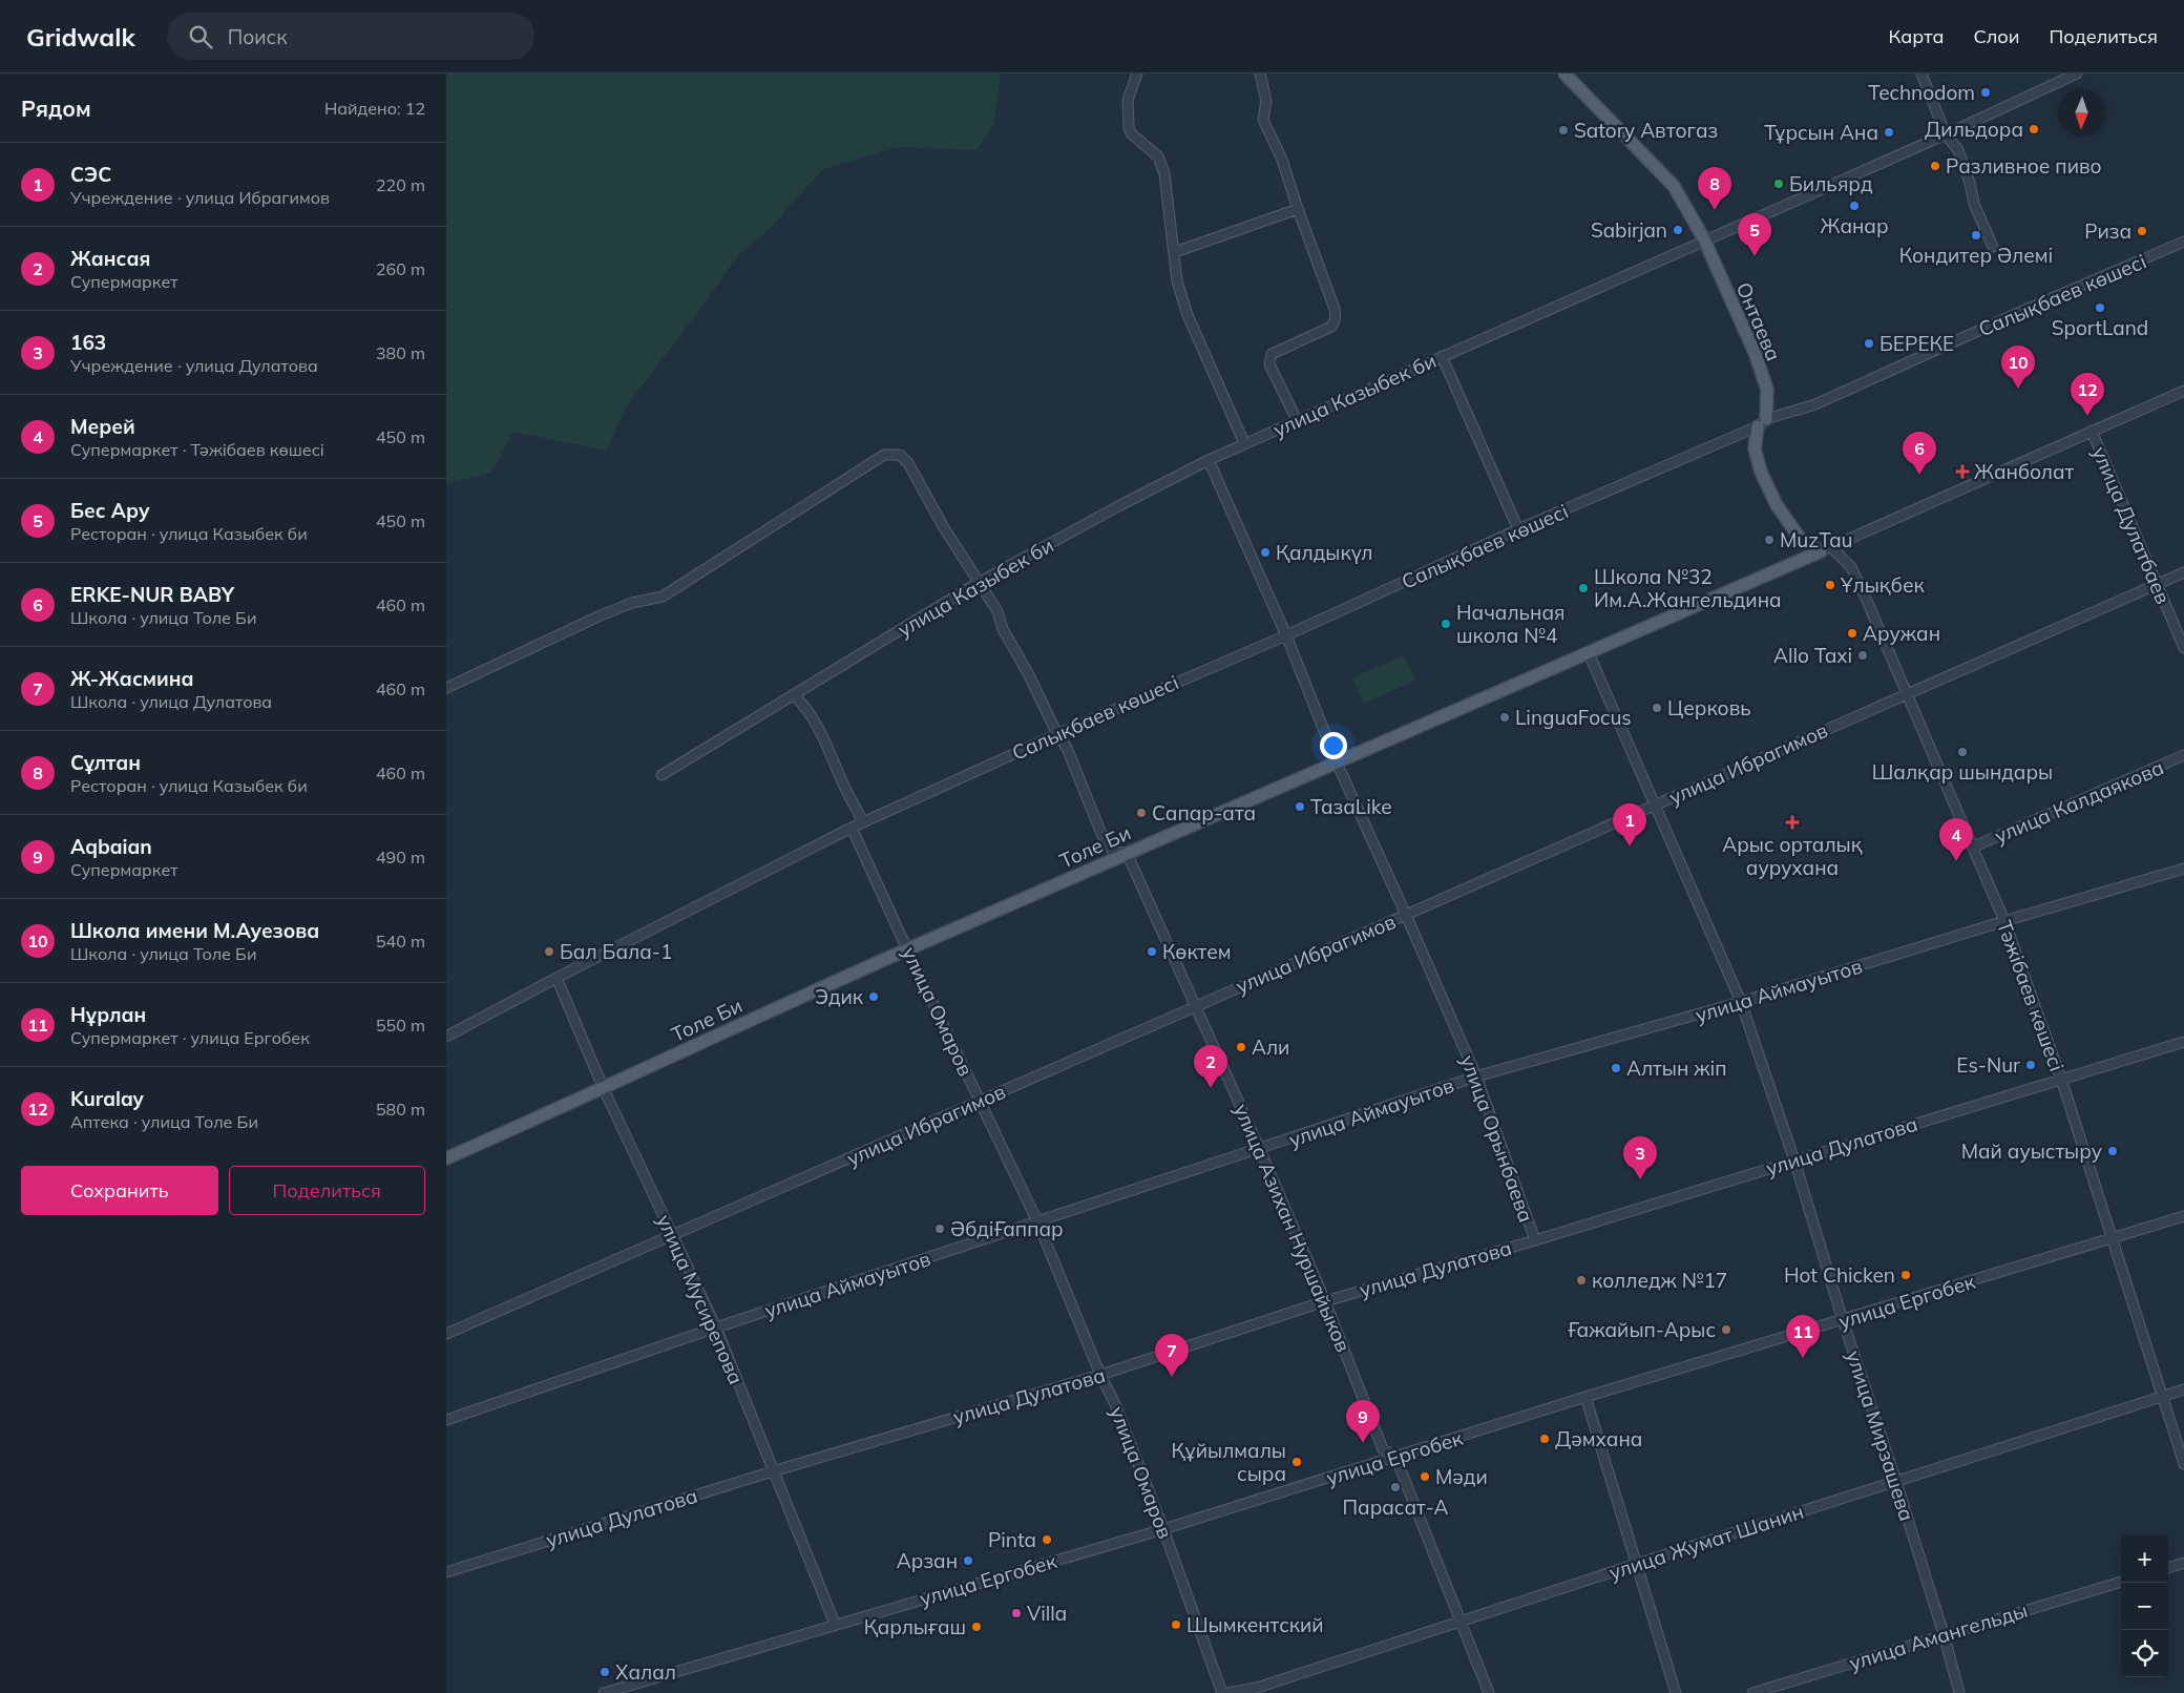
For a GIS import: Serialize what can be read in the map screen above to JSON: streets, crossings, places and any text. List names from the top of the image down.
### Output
{
  "streets": {
    "main road": ["Онтаева", "Толе Би"],
    "street": [
      "Салықбаев көшесі",
      "улица Казыбек би",
      "улица Дулатбаев",
      "улица Ибрагимов",
      "улица Калдаякова",
      "улица Аймауытов",
      "Тәжібаев көшесі",
      "улица Омаров",
      "улица Орынбаева",
      "улица Дулатова",
      "улица Азихан Нуршайыков",
      "улица Мусирепова",
      "улица Ергобек",
      "улица Мирзашева",
      "улица Жумат Шанин",
      "улица Амангельды"
    ]
  },
  "crossings": [
    ["Салықбаев көшесі", "Онтаева"],
    ["Салықбаев көшесі", "улица Омаров"],
    ["Салықбаев көшесі", "улица Орынбаева"],
    ["Салықбаев көшесі", "улица Мусирепова"],
    ["Онтаева", "улица Казыбек би"],
    ["Онтаева", "Толе Би"],
    ["Онтаева", "Тәжібаев көшесі"],
    ["улица Казыбек би", "улица Орынбаева"],
    ["улица Дулатбаев", "улица Ибрагимов"],
    ["улица Ибрагимов", "Тәжібаев көшесі"],
    ["улица Ибрагимов", "улица Омаров"],
    ["улица Ибрагимов", "улица Орынбаева"],
    ["улица Ибрагимов", "улица Азихан Нуршайыков"],
    ["улица Ибрагимов", "улица Мусирепова"],
    ["улица Ибрагимов", "улица Мирзашева"],
    ["улица Калдаякова", "Тәжібаев көшесі"],
    ["Толе Би", "Тәжібаев көшесі"],
    ["Толе Би", "улица Омаров"],
    ["Толе Би", "улица Орынбаева"],
    ["Толе Би", "улица Азихан Нуршайыков"],
    ["Толе Би", "улица Мусирепова"],
    ["Толе Би", "улица Мирзашева"],
    ["улица Аймауытов", "Тәжібаев көшесі"],
    ["улица Аймауытов", "улица Омаров"],
    ["улица Аймауытов", "улица Орынбаева"],
    ["улица Аймауытов", "улица Азихан Нуршайыков"],
    ["улица Аймауытов", "улица Мусирепова"],
    ["улица Аймауытов", "улица Мирзашева"],
    ["Тәжібаев көшесі", "улица Дулатова"],
    ["Тәжібаев көшесі", "улица Ергобек"],
    ["Тәжібаев көшесі", "улица Жумат Шанин"],
    ["улица Омаров", "улица Дулатова"],
    ["улица Омаров", "улица Ергобек"],
    ["улица Орынбаева", "улица Дулатова"],
    ["улица Дулатова", "улица Азихан Нуршайыков"],
    ["улица Дулатова", "улица Мусирепова"],
    ["улица Дулатова", "улица Мирзашева"],
    ["улица Азихан Нуршайыков", "улица Ергобек"],
    ["улица Азихан Нуршайыков", "улица Жумат Шанин"],
    ["улица Мусирепова", "улица Ергобек"],
    ["улица Ергобек", "улица Мирзашева"],
    ["улица Мирзашева", "улица Жумат Шанин"],
    ["улица Мирзашева", "улица Амангельды"]
  ],
  "places": {
    "other": [
      "Technodom",
      "Дильдора",
      "Satory Автогаз",
      "Тұрсын Ана",
      "Разливное пиво",
      "Бильярд",
      "Жанар",
      "Sabirjan",
      "Риза",
      "Кондитер Әлемі",
      "SportLand",
      "БЕРЕКЕ",
      "MuzTau",
      "Қалдыкүл",
      "Ұлықбек",
      "Школа №32 Им.А.Жангельдина",
      "Начальная школа №4",
      "Аружан",
      "Allo Taxi",
      "Церковь",
      "LinguaFocus",
      "Шалқар шындары",
      "ТазаLike",
      "Сапар-ата",
      "Бал Бала-1",
      "Көктем",
      "Эдик",
      "Али",
      "Es-Nur",
      "Алтын жіп",
      "Май ауыстыру",
      "ӘбдіҒаппар",
      "Hot Chicken",
      "колледж №17",
      "Ғажайып-Арыс",
      "Дәмхана",
      "Құйылмалы сыра",
      "Мәди",
      "Парасат-А",
      "Pinta",
      "Арзан",
      "Villa",
      "Шымкентский",
      "Қарлығаш",
      "Халал"
    ],
    "health": ["Жанболат", "Арыс орталық аурухана"]
  },
  "north": "bottom",
  "page": {
    "header": "Gridwalk",
    "search": "Поиск",
    "nav": ["Карта", "Слои", "Поделиться"],
    "heading": ["Рядом", "Найдено: 12"],
    "list": [
      {
        "mark": "1",
        "name": "СЭС",
        "note": "Учреждение · улица Ибрагимов",
        "value": "220 m"
      },
      {
        "mark": "2",
        "name": "Жансая",
        "note": "Супермаркет",
        "value": "260 m"
      },
      {
        "mark": "3",
        "name": "163",
        "note": "Учреждение · улица Дулатова",
        "value": "380 m"
      },
      {
        "mark": "4",
        "name": "Мерей",
        "note": "Супермаркет · Тәжібаев көшесі",
        "value": "450 m"
      },
      {
        "mark": "5",
        "name": "Бес Ару",
        "note": "Ресторан · улица Казыбек би",
        "value": "450 m"
      },
      {
        "mark": "6",
        "name": "ERKE-NUR BABY",
        "note": "Школа · улица Толе Би",
        "value": "460 m"
      },
      {
        "mark": "7",
        "name": "Ж-Жасмина",
        "note": "Школа · улица Дулатова",
        "value": "460 m"
      },
      {
        "mark": "8",
        "name": "Сұлтан",
        "note": "Ресторан · улица Казыбек би",
        "value": "460 m"
      },
      {
        "mark": "9",
        "name": "Aqbaian",
        "note": "Супермаркет",
        "value": "490 m"
      },
      {
        "mark": "10",
        "name": "Школа имени М.Ауезова",
        "note": "Школа · улица Толе Би",
        "value": "540 m"
      },
      {
        "mark": "11",
        "name": "Нұрлан",
        "note": "Супермаркет · улица Ергобек",
        "value": "550 m"
      },
      {
        "mark": "12",
        "name": "Kuralay",
        "note": "Аптека · улица Толе Би",
        "value": "580 m"
      }
    ],
    "pins": [
      "8",
      "5",
      "10",
      "12",
      "6",
      "1",
      "4",
      "2",
      "3",
      "11",
      "7",
      "9"
    ],
    "buttons": ["Сохранить", "Поделиться"],
    "map_buttons": ["+", "−"]
  }
}
